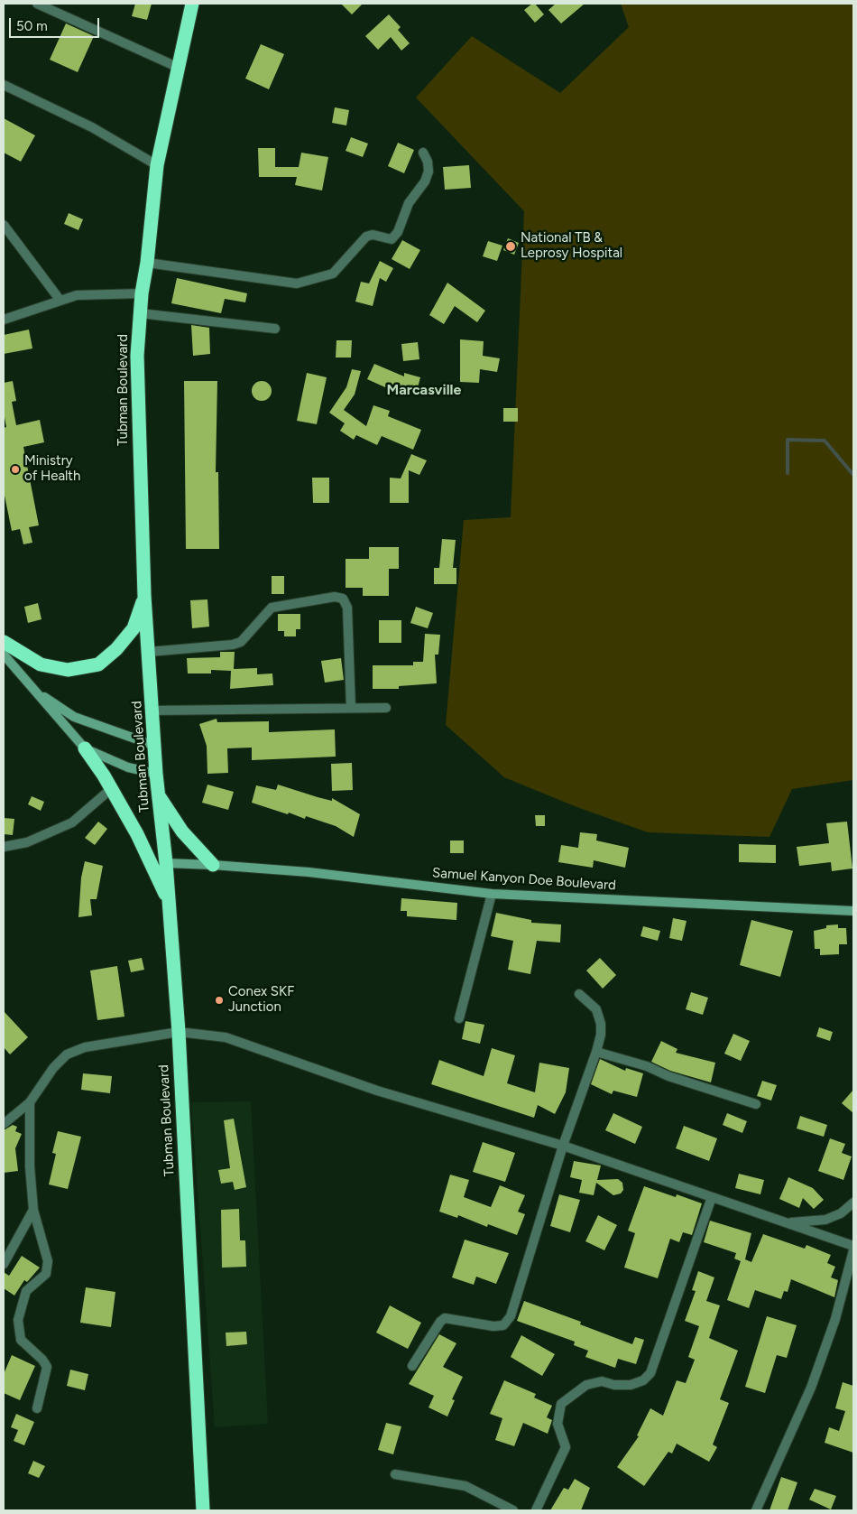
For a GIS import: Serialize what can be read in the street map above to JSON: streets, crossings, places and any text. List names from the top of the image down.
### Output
{
  "streets": {
    "highway": ["Tubman Boulevard"],
    "street": ["Samuel Kanyon Doe Boulevard"]
  },
  "crossings": [
    ["Tubman Boulevard", "Samuel Kanyon Doe Boulevard"]
  ],
  "districts": ["Marcasville"],
  "places": ["National TB & Leprosy Hospital", "Ministry of Health", "Conex SKF Junction"],
  "scale_bar": "50 m"
}
